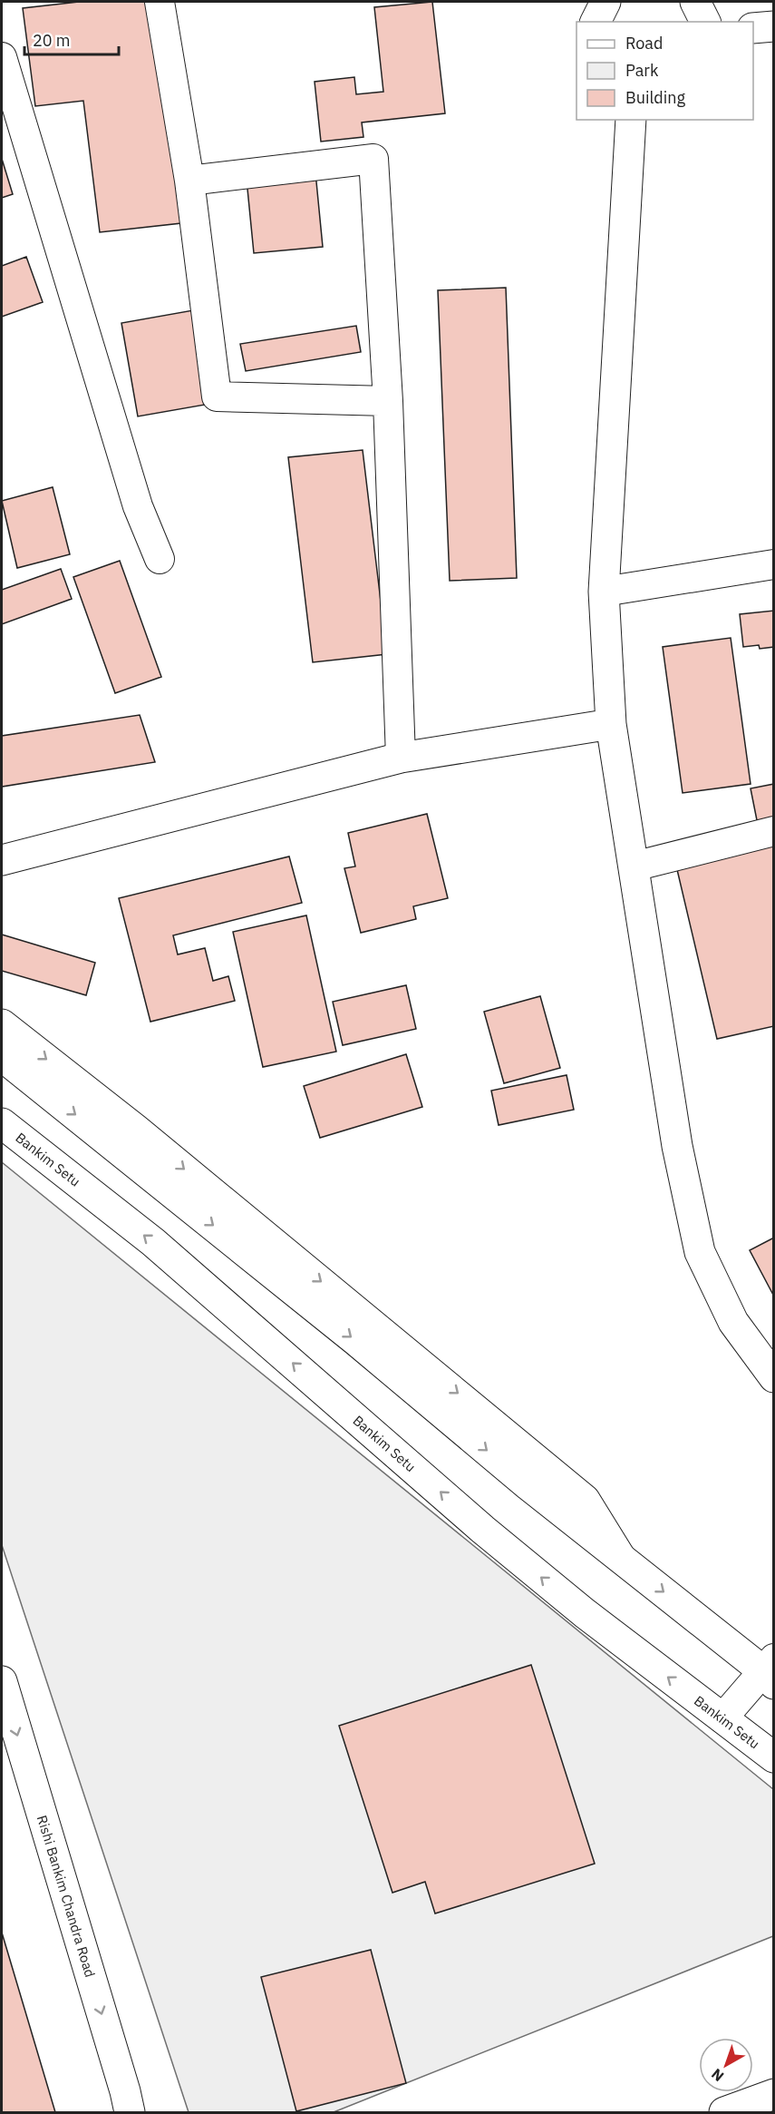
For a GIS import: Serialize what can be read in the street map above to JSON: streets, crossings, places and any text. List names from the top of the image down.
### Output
{
  "streets": {
    "main road": ["Bankim Setu", "Rishi Bankim Chandra Road"]
  },
  "one_way": ["Rishi Bankim Chandra Road"],
  "legend": ["Road", "Park", "Building"],
  "scale_bar": "20 m",
  "north": "bottom left"
}
